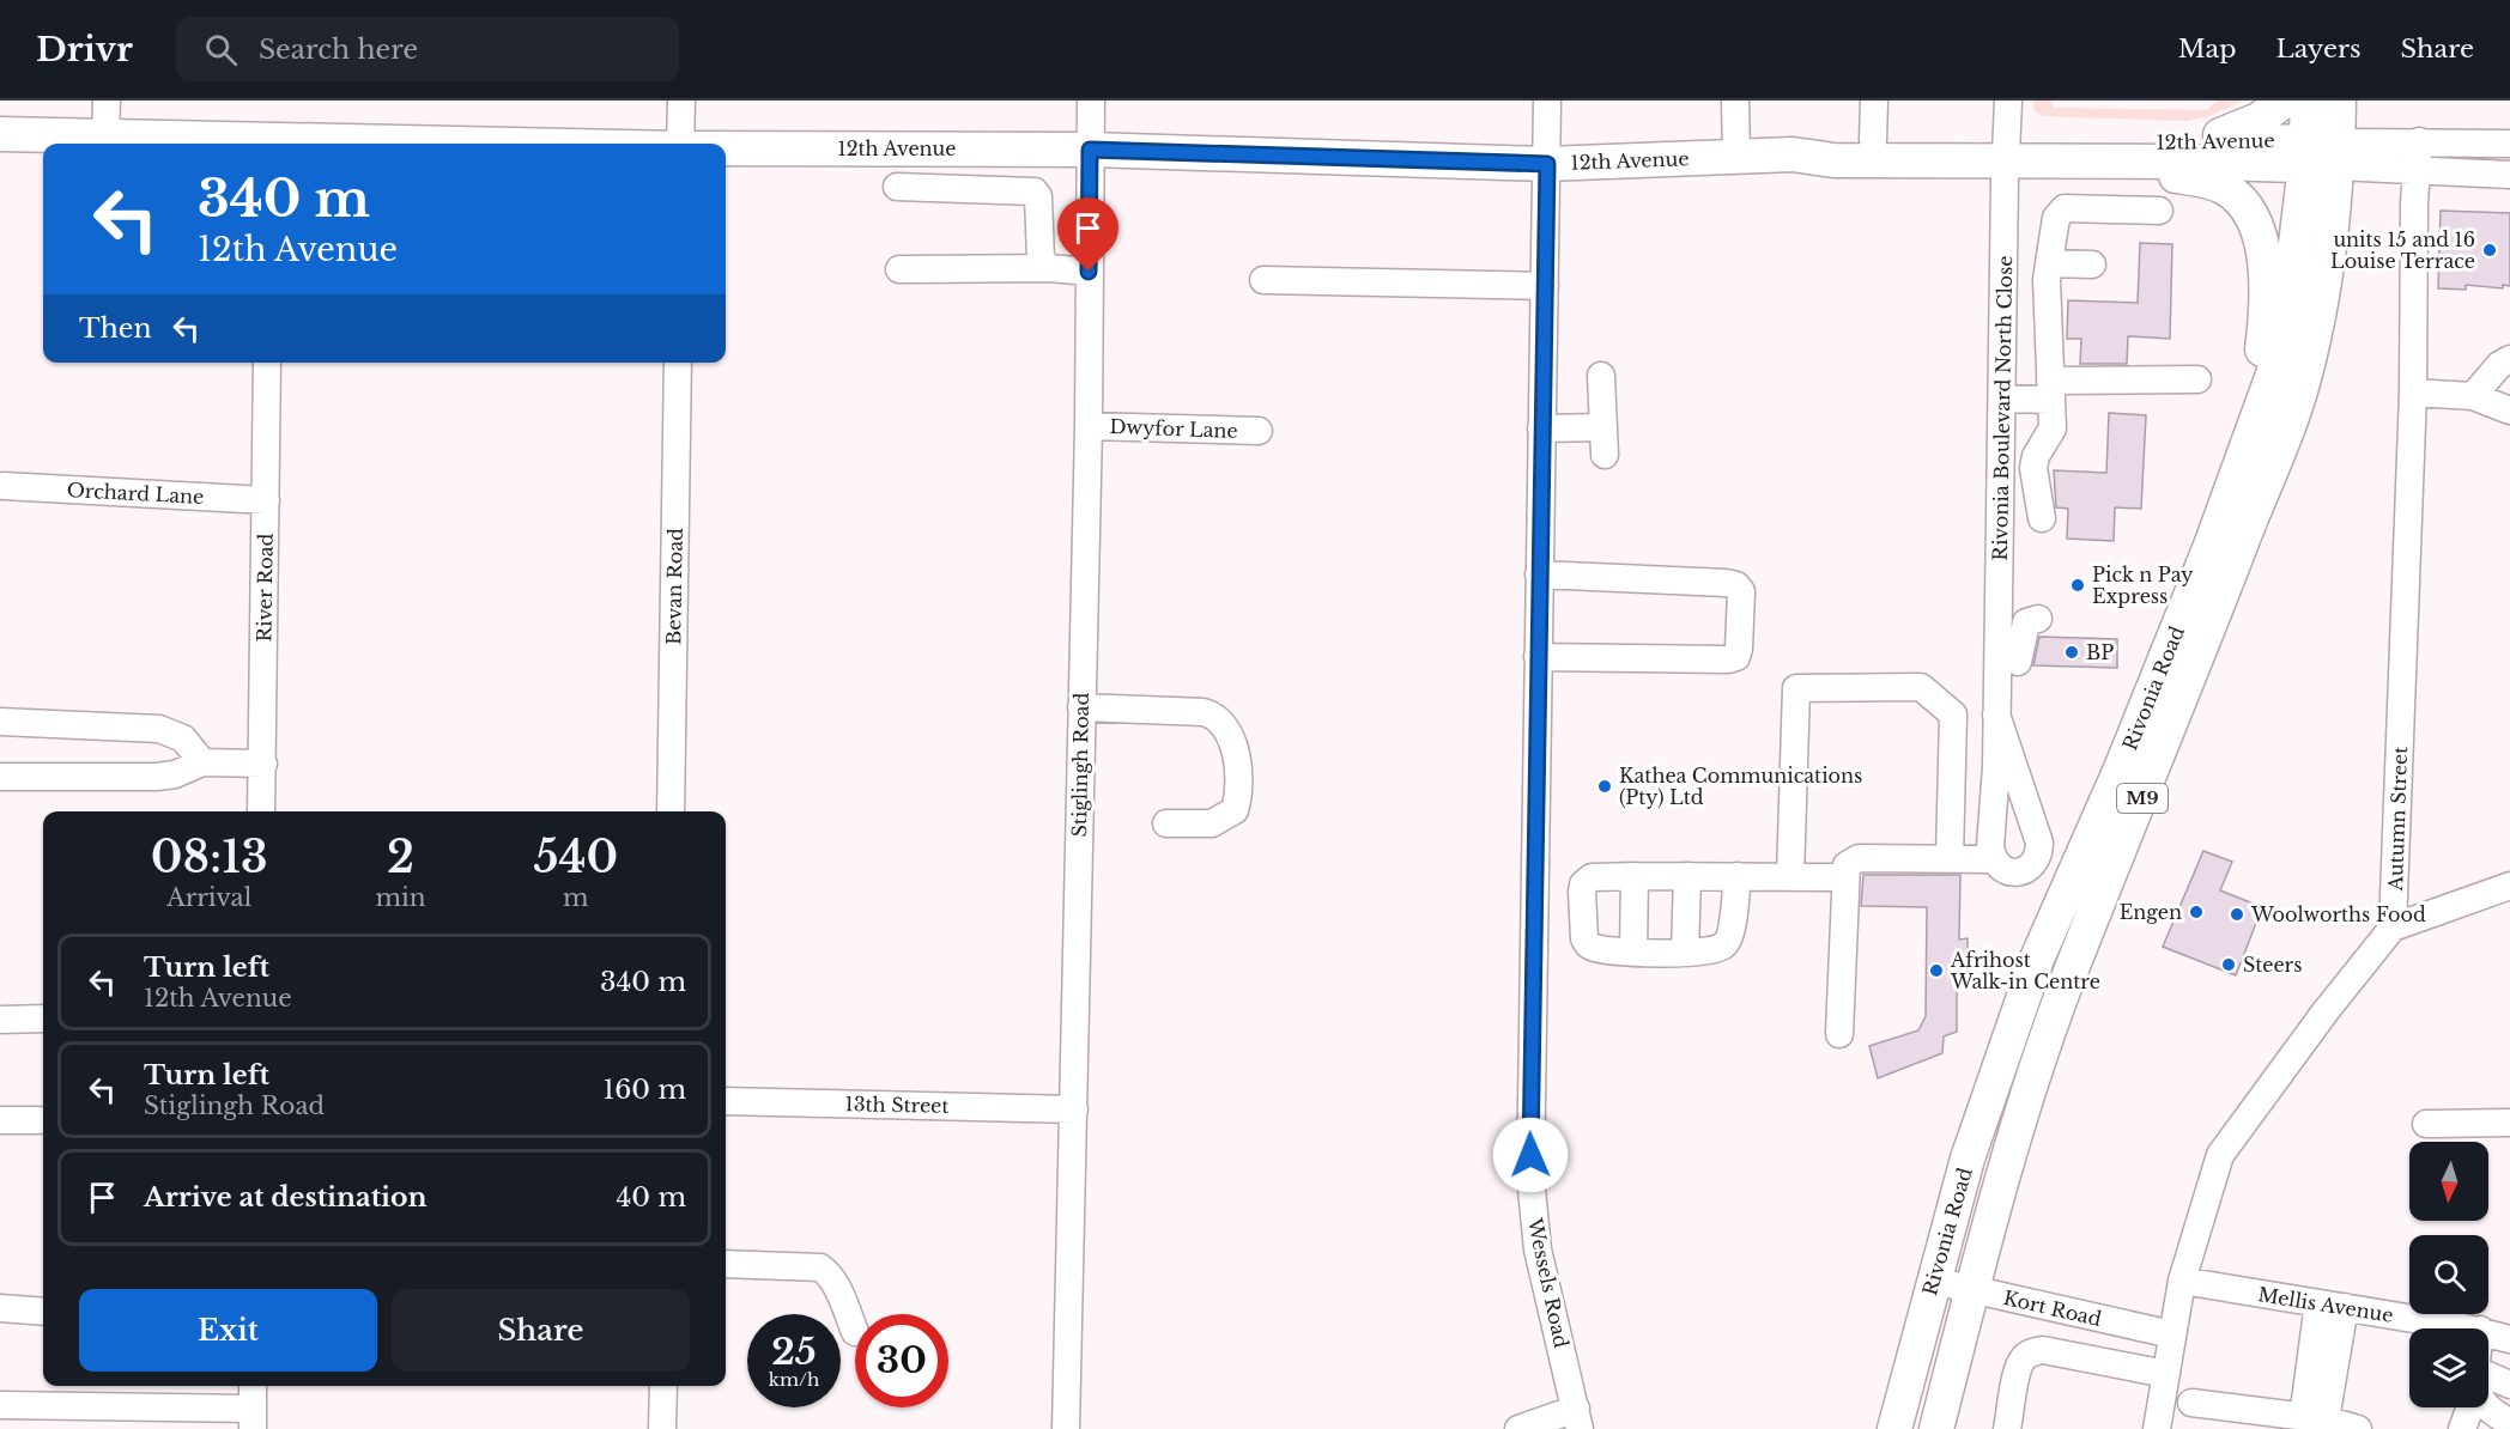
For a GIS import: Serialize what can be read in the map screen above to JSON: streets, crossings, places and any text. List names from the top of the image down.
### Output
{
  "streets": {
    "main road": ["12th Avenue", "Rivonia Road", "M9"],
    "street": [
      "Rivonia Boulevard North Close",
      "Dwyfor Lane",
      "Orchard Lane",
      "Bevan Road",
      "River Road",
      "Stiglingh Road",
      "Autumn Street",
      "13th Street",
      "Wessels Road",
      "Mellis Avenue",
      "Kort Road"
    ]
  },
  "crossings": [
    ["12th Avenue", "Rivonia Boulevard North Close"],
    ["12th Avenue", "Rivonia Road"],
    ["12th Avenue", "Stiglingh Road"],
    ["12th Avenue", "Autumn Street"],
    ["12th Avenue", "Wessels Road"],
    ["Dwyfor Lane", "Stiglingh Road"],
    ["Orchard Lane", "River Road"],
    ["Rivonia Road", "Kort Road"],
    ["Stiglingh Road", "13th Street"]
  ],
  "places": [
    "units 15 and 16 Louise Terrace",
    "Pick n Pay Express",
    "BP",
    "Kathea Communications (Pty) Ltd",
    "Engen",
    "Woolworths Food",
    "Steers",
    "Afrihost Walk-in Centre"
  ],
  "north": "bottom",
  "page": {
    "header": "Drivr",
    "search": "Search here",
    "nav": ["Map", "Layers", "Share"],
    "turn": ["340 m", "12th Avenue"],
    "then": "Then",
    "eta": [
      "08:13",
      "Arrival",
      "2",
      "min",
      "540",
      "m"
    ],
    "list": [
      {
        "name": "Turn left",
        "note": "12th Avenue",
        "value": "340 m"
      },
      {
        "name": "Turn left",
        "note": "Stiglingh Road",
        "value": "160 m"
      },
      {
        "name": "Arrive at destination",
        "value": "40 m"
      }
    ],
    "buttons": ["Exit", "Share"],
    "speed": "25 km/h",
    "limit": "30"
  }
}
